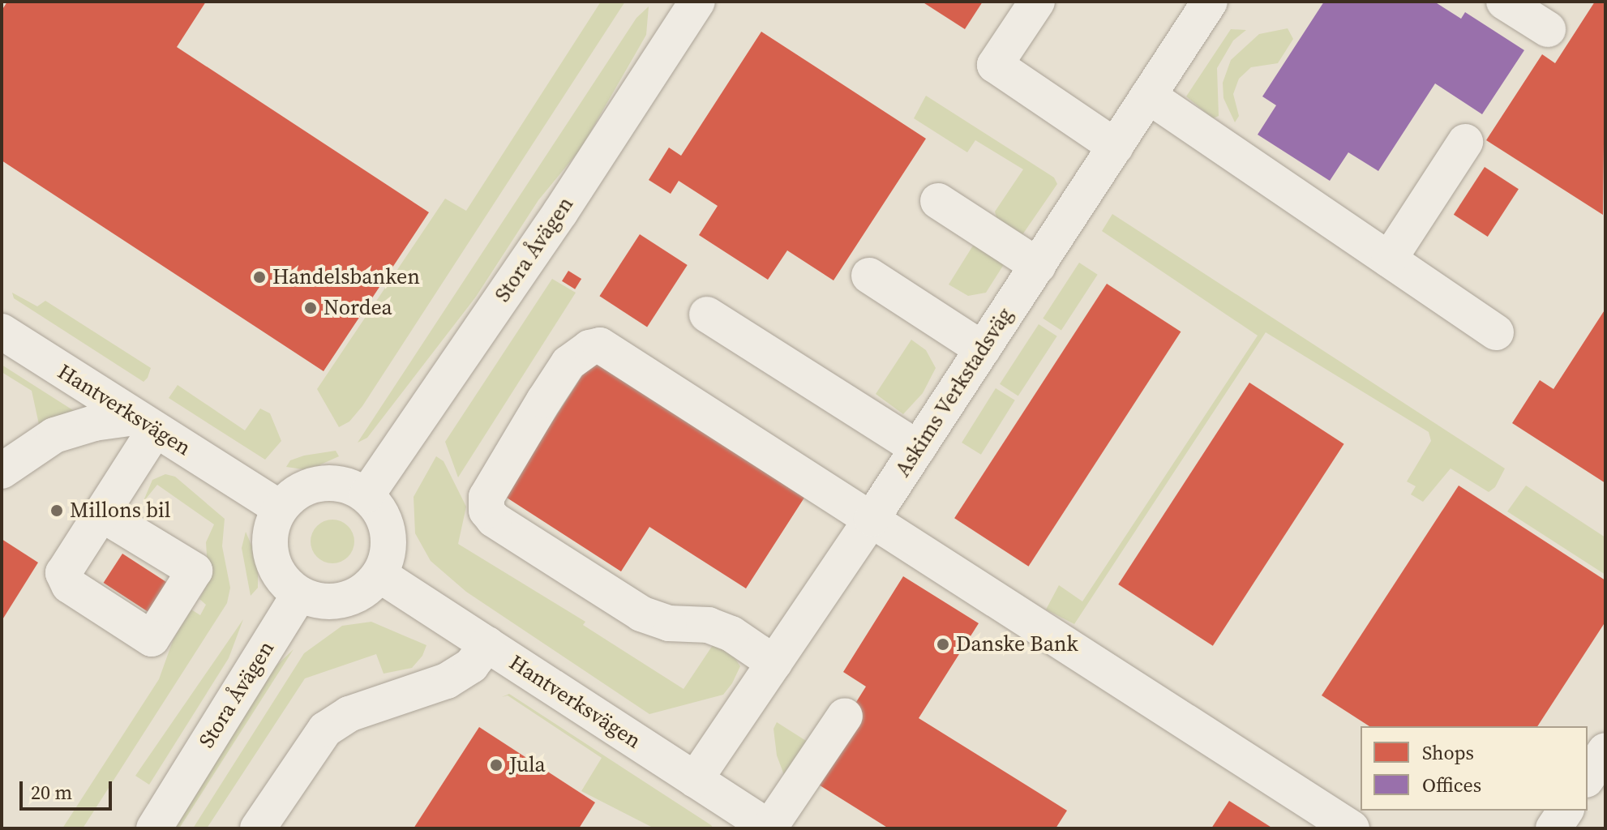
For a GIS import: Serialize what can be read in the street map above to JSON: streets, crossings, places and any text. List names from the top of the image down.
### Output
{
  "streets": {
    "street": ["Stora Åvägen", "Askims Verkstadsväg", "Hantverksvägen"]
  },
  "crossings": [
    ["Stora Åvägen", "Hantverksvägen"],
    ["Askims Verkstadsväg", "Hantverksvägen"]
  ],
  "places": [
    "Handelsbanken",
    "Nordea",
    "Millons bil",
    "Danske Bank",
    "Jula"
  ],
  "legend": ["Shops", "Offices"],
  "scale_bar": "20 m"
}
